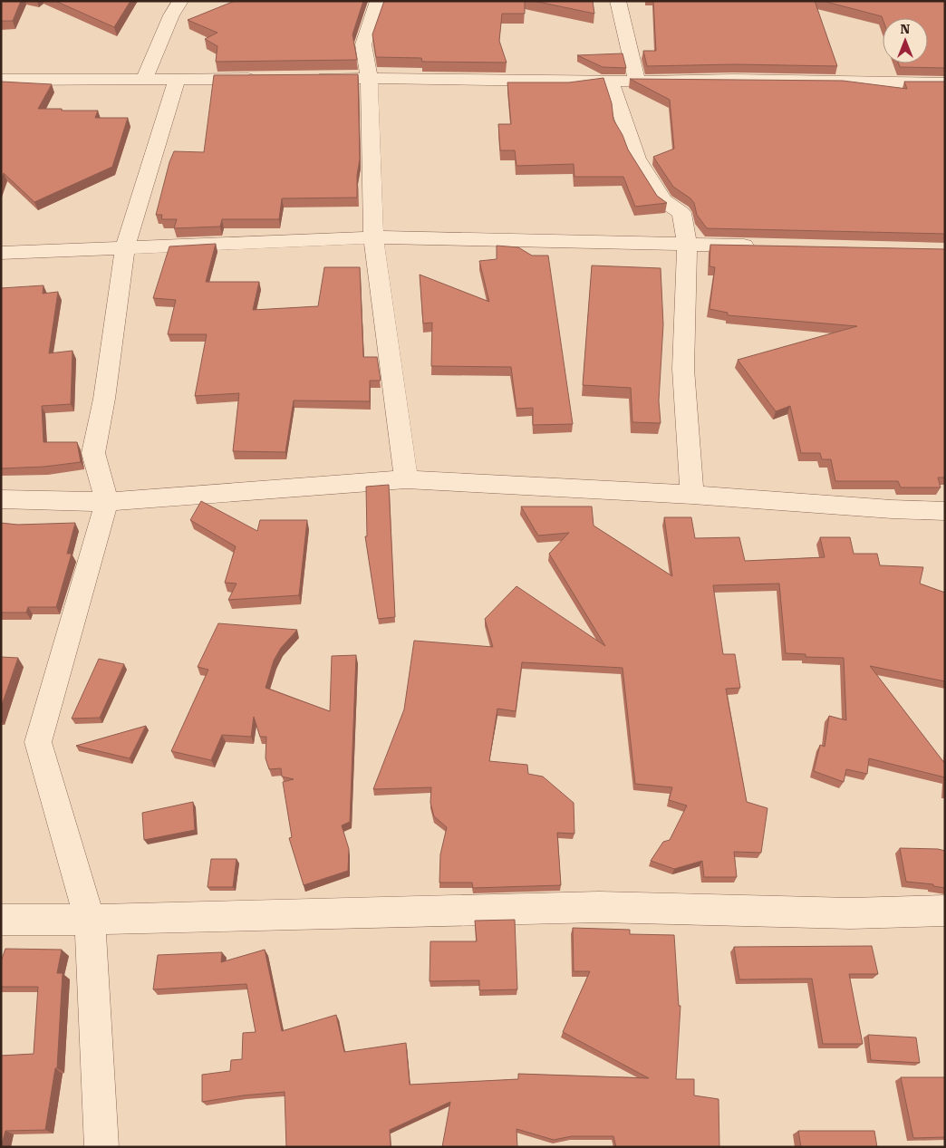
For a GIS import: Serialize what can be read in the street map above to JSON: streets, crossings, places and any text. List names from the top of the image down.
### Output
{
  "north": "top"
}
